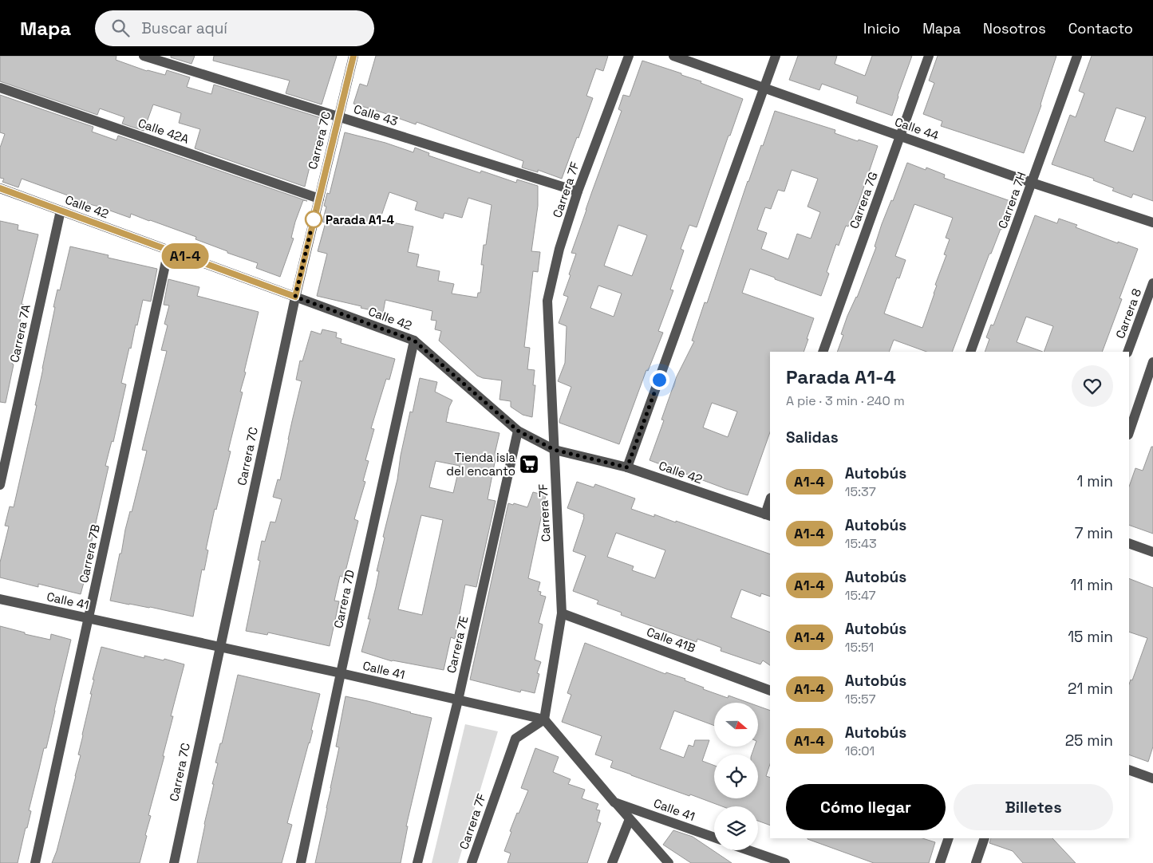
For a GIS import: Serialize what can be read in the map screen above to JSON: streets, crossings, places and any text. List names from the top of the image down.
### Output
{
  "streets": {
    "street": [
      "Calle 43",
      "Calle 44",
      "Calle 42A",
      "Carrera 7C",
      "Carrera 7F",
      "Carrera 7G",
      "Carrera 7H",
      "Calle 42",
      "Carrera 8",
      "Carrera 7A",
      "Carrera 7B",
      "Carrera 7D",
      "Calle 41",
      "Calle 41B",
      "Carrera 7E"
    ]
  },
  "crossings": [
    ["Calle 43", "Carrera 7C"],
    ["Calle 43", "Carrera 7F"],
    ["Calle 44", "Carrera 7G"],
    ["Calle 44", "Carrera 7H"],
    ["Calle 42A", "Carrera 7C"],
    ["Carrera 7C", "Calle 42"],
    ["Carrera 7C", "Calle 41"],
    ["Carrera 7F", "Calle 42"],
    ["Carrera 7F", "Calle 41"],
    ["Carrera 7F", "Calle 41B"],
    ["Calle 42", "Carrera 7A"],
    ["Calle 42", "Carrera 7B"],
    ["Calle 42", "Carrera 7D"],
    ["Calle 42", "Carrera 7E"],
    ["Carrera 7B", "Calle 41"],
    ["Carrera 7D", "Calle 41"],
    ["Calle 41", "Carrera 7E"]
  ],
  "places": {
    "other": ["Parada A1-4"],
    "supermarket": ["Tienda isla del encanto"]
  },
  "lines": ["bus line A1-4"],
  "north": "right",
  "page": {
    "header": "Mapa",
    "search": "Buscar aquí",
    "nav": [
      "Inicio",
      "Mapa",
      "Nosotros",
      "Contacto"
    ],
    "on_map": "A1-4",
    "heading": [
      ["Parada A1-4", "A pie · 3 min · 240 m"],
      "Salidas"
    ],
    "list": [
      {
        "mark": "A1-4",
        "name": "Autobús",
        "note": "15:37",
        "value": "1 min"
      },
      {
        "mark": "A1-4",
        "name": "Autobús",
        "note": "15:43",
        "value": "7 min"
      },
      {
        "mark": "A1-4",
        "name": "Autobús",
        "note": "15:47",
        "value": "11 min"
      },
      {
        "mark": "A1-4",
        "name": "Autobús",
        "note": "15:51",
        "value": "15 min"
      },
      {
        "mark": "A1-4",
        "name": "Autobús",
        "note": "15:57",
        "value": "21 min"
      },
      {
        "mark": "A1-4",
        "name": "Autobús",
        "note": "16:01",
        "value": "25 min"
      }
    ],
    "buttons": ["Cómo llegar", "Billetes"]
  }
}
